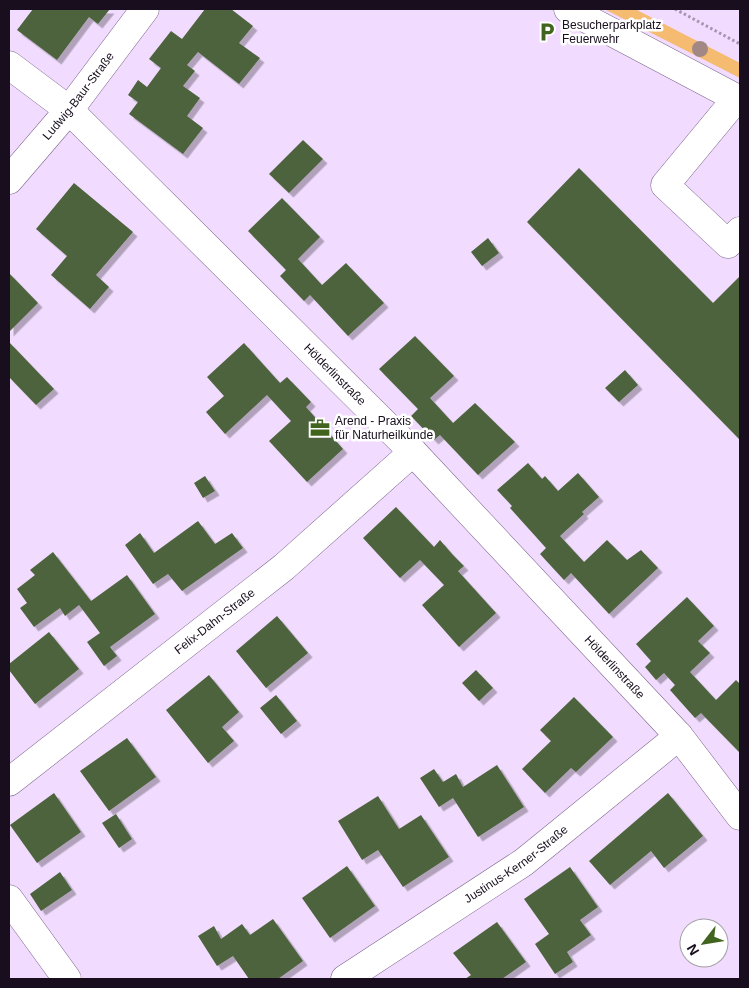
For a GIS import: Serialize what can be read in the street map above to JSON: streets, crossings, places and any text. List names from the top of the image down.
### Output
{
  "streets": {
    "street": [
      "Ludwig-Baur-Straße",
      "Hölderlinstraße",
      "Felix-Dahn-Straße",
      "Justinus-Kerner-Straße"
    ]
  },
  "crossings": [
    ["Ludwig-Baur-Straße", "Hölderlinstraße"],
    ["Hölderlinstraße", "Felix-Dahn-Straße"],
    ["Hölderlinstraße", "Justinus-Kerner-Straße"]
  ],
  "places": {
    "parking": ["Besucherparkplatz Feuerwehr"],
    "office": ["Arend - Praxis für Naturheilkunde"]
  },
  "north": "bottom left"
}
